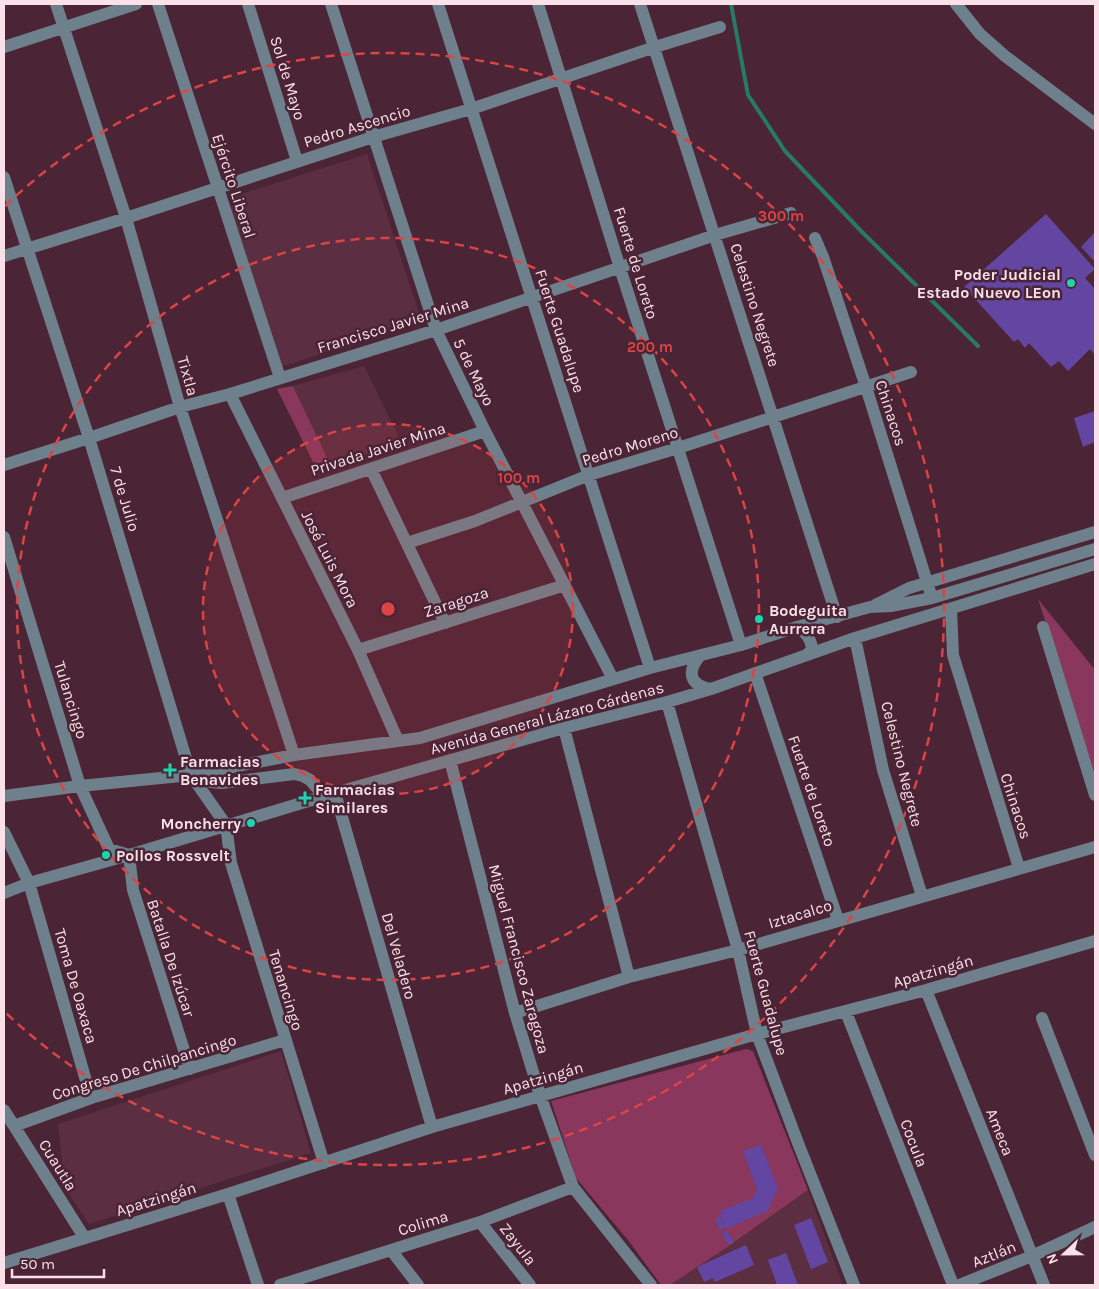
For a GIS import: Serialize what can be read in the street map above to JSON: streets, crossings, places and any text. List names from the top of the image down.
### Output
{
  "streets": {
    "street": [
      "Sol de Mayo",
      "Pedro Ascencio",
      "Ejército Liberal",
      "Fuerte de Loreto",
      "Celestino Negrete",
      "Francisco Javier Mina",
      "Fuerte Guadalupe",
      "5 de Mayo",
      "Tixtla",
      "Chinacos",
      "Pedro Moreno",
      "Privada Javier Mina",
      "7 de Julio",
      "José Luis Mora",
      "Zaragoza",
      "Tulancingo",
      "Avenida General Lázaro Cárdenas",
      "Iztacalco",
      "Del Veladero",
      "Batalla De Izúcar",
      "Miguel Francisco Zaragoza",
      "Apatzingán",
      "Toma De Oaxaca",
      "Tenancingo",
      "Congreso De Chilpancingo",
      "Ameca",
      "Cocula",
      "Cuautla",
      "Colima",
      "Zayula",
      "Aztlán"
    ]
  },
  "crossings": [
    ["Sol de Mayo", "Pedro Ascencio"],
    ["Pedro Ascencio", "Ejército Liberal"],
    ["Pedro Ascencio", "Fuerte de Loreto"],
    ["Pedro Ascencio", "Celestino Negrete"],
    ["Pedro Ascencio", "Fuerte Guadalupe"],
    ["Pedro Ascencio", "5 de Mayo"],
    ["Pedro Ascencio", "Tixtla"],
    ["Pedro Ascencio", "7 de Julio"],
    ["Ejército Liberal", "Francisco Javier Mina"],
    ["Fuerte de Loreto", "Francisco Javier Mina"],
    ["Fuerte de Loreto", "Pedro Moreno"],
    ["Fuerte de Loreto", "Avenida General Lázaro Cárdenas"],
    ["Fuerte de Loreto", "Iztacalco"],
    ["Celestino Negrete", "Francisco Javier Mina"],
    ["Celestino Negrete", "Pedro Moreno"],
    ["Celestino Negrete", "Avenida General Lázaro Cárdenas"],
    ["Celestino Negrete", "Iztacalco"],
    ["Francisco Javier Mina", "Fuerte Guadalupe"],
    ["Francisco Javier Mina", "5 de Mayo"],
    ["Francisco Javier Mina", "Tixtla"],
    ["Francisco Javier Mina", "7 de Julio"],
    ["Francisco Javier Mina", "José Luis Mora"],
    ["Fuerte Guadalupe", "Pedro Moreno"],
    ["Fuerte Guadalupe", "Avenida General Lázaro Cárdenas"],
    ["Fuerte Guadalupe", "Iztacalco"],
    ["Fuerte Guadalupe", "Apatzingán"],
    ["5 de Mayo", "Pedro Moreno"],
    ["5 de Mayo", "Privada Javier Mina"],
    ["5 de Mayo", "Zaragoza"],
    ["5 de Mayo", "Avenida General Lázaro Cárdenas"],
    ["Tixtla", "Avenida General Lázaro Cárdenas"],
    ["Chinacos", "Pedro Moreno"],
    ["Chinacos", "Avenida General Lázaro Cárdenas"],
    ["Chinacos", "Iztacalco"],
    ["Privada Javier Mina", "José Luis Mora"],
    ["7 de Julio", "Avenida General Lázaro Cárdenas"],
    ["7 de Julio", "Tenancingo"],
    ["José Luis Mora", "Zaragoza"],
    ["José Luis Mora", "Avenida General Lázaro Cárdenas"],
    ["Tulancingo", "Avenida General Lázaro Cárdenas"],
    ["Tulancingo", "Batalla De Izúcar"],
    ["Avenida General Lázaro Cárdenas", "Del Veladero"],
    ["Avenida General Lázaro Cárdenas", "Batalla De Izúcar"],
    ["Avenida General Lázaro Cárdenas", "Miguel Francisco Zaragoza"],
    ["Avenida General Lázaro Cárdenas", "Toma De Oaxaca"],
    ["Avenida General Lázaro Cárdenas", "Tenancingo"],
    ["Iztacalco", "Miguel Francisco Zaragoza"],
    ["Del Veladero", "Apatzingán"],
    ["Batalla De Izúcar", "Congreso De Chilpancingo"],
    ["Miguel Francisco Zaragoza", "Apatzingán"],
    ["Miguel Francisco Zaragoza", "Colima"],
    ["Apatzingán", "Tenancingo"],
    ["Apatzingán", "Ameca"],
    ["Apatzingán", "Cocula"],
    ["Apatzingán", "Cuautla"],
    ["Toma De Oaxaca", "Congreso De Chilpancingo"],
    ["Tenancingo", "Congreso De Chilpancingo"],
    ["Congreso De Chilpancingo", "Cuautla"],
    ["Ameca", "Aztlán"],
    ["Colima", "Zayula"]
  ],
  "places": {
    "other": [
      "Poder Judicial Estado Nuevo LEon",
      "Bodeguita Aurrera",
      "Moncherry",
      "Pollos Rossvelt"
    ],
    "health": ["Farmacias Benavides", "Farmacias Similares"]
  },
  "scale_bar": "50 m",
  "north": "left",
  "rings": ["300 m", "200 m", "100 m"]
}
